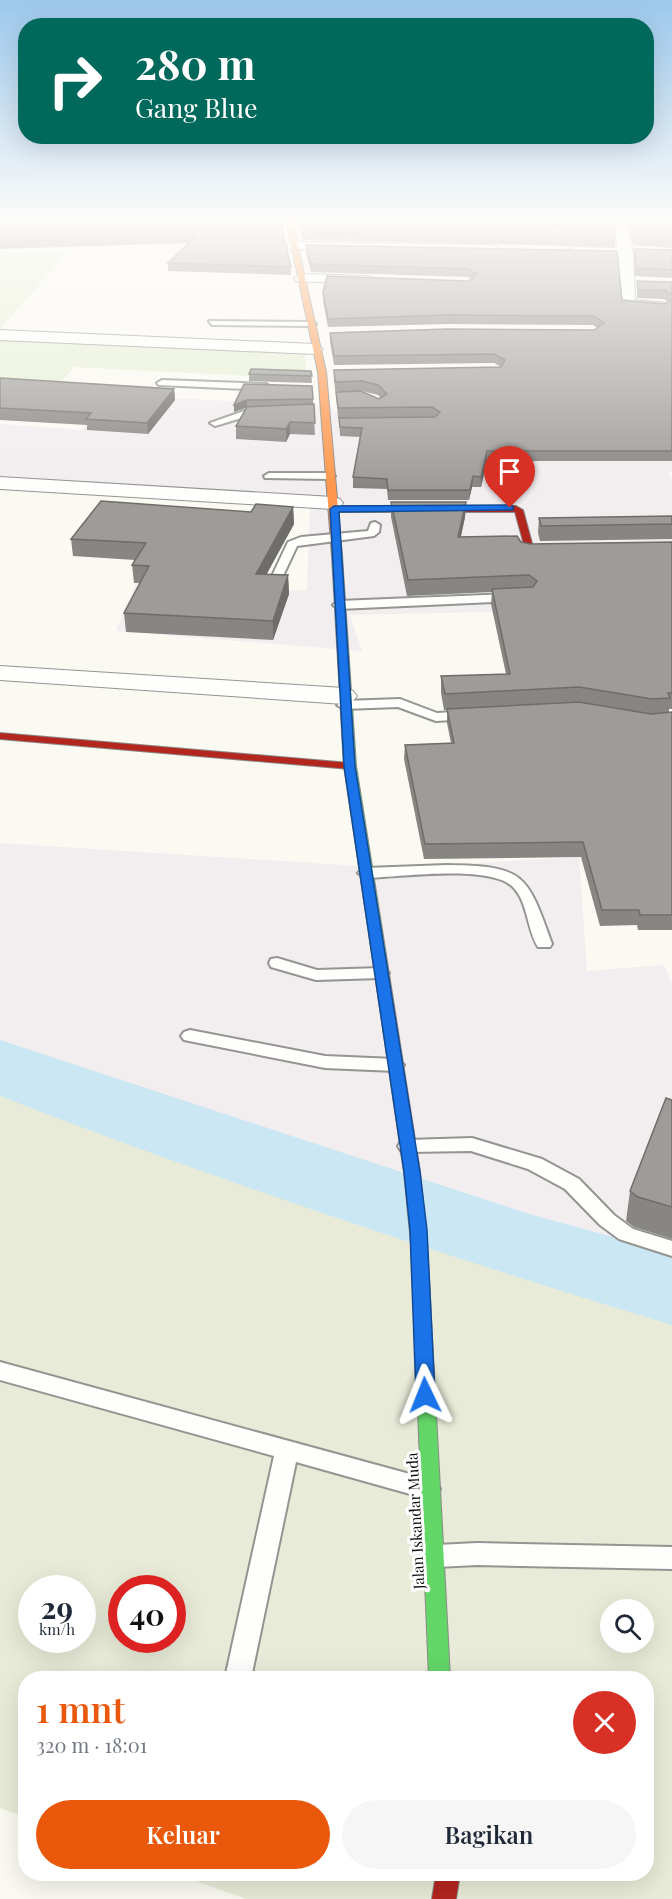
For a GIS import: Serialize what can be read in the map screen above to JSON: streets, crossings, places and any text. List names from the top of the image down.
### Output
{
  "streets": {
    "street": ["Jalan Iskandar Muda"]
  },
  "page": {
    "turn": ["280 m", "Gang Blue"],
    "speed": "29 km/h",
    "limit": "40",
    "heading": ["1 mnt", "320 m · 18:01"],
    "buttons": ["Keluar", "Bagikan"]
  }
}
